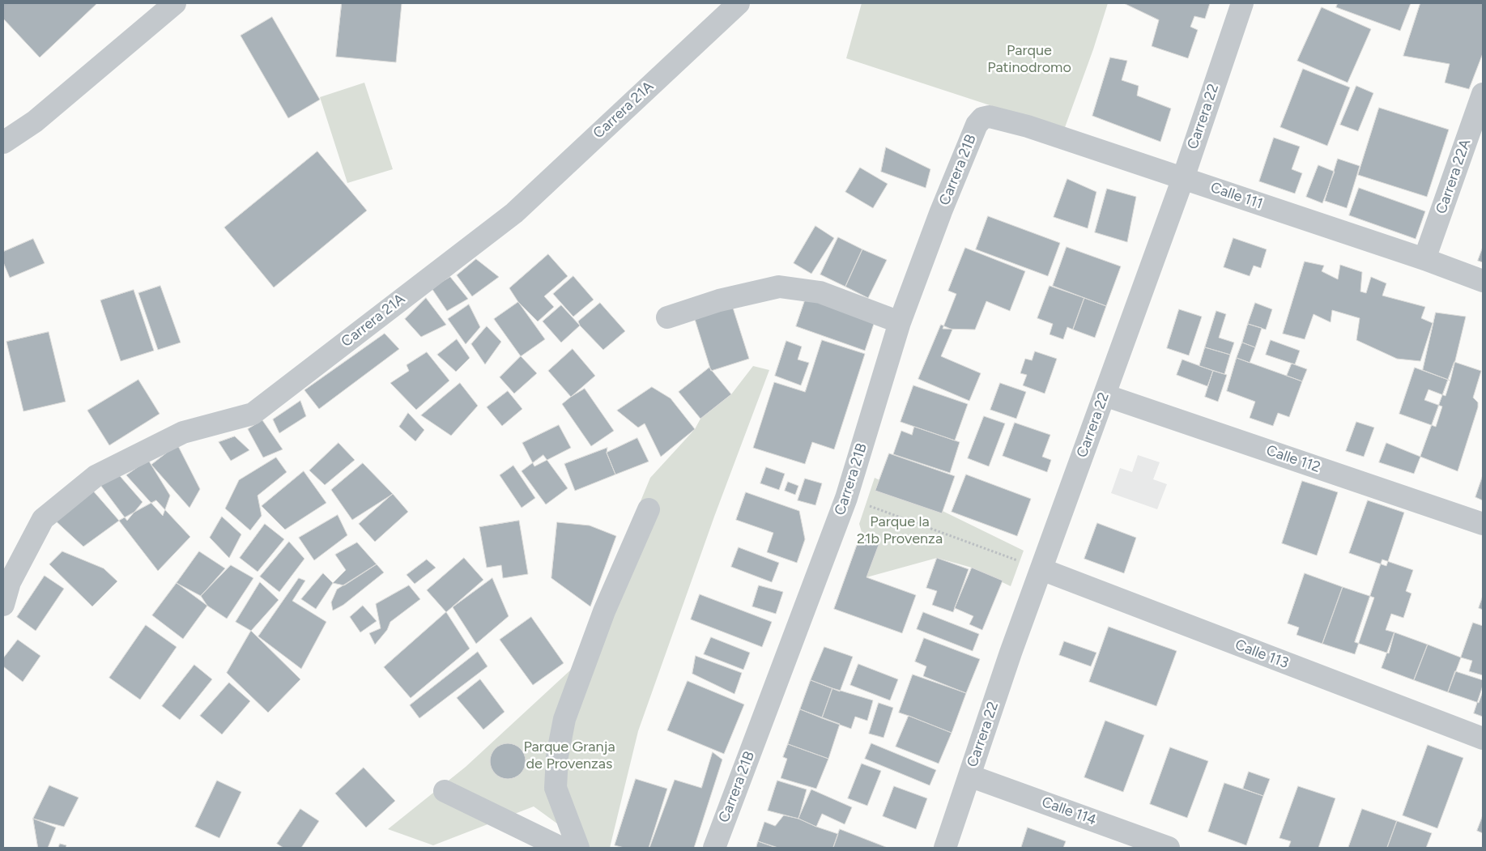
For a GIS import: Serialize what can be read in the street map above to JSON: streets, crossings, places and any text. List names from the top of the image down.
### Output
{
  "streets": {
    "street": [
      "Carrera 21A",
      "Carrera 22",
      "Carrera 21B",
      "Carrera 22A",
      "Calle 111",
      "Calle 112",
      "Calle 113",
      "Calle 114"
    ]
  },
  "crossings": [
    ["Carrera 22", "Calle 111"],
    ["Carrera 22", "Calle 112"],
    ["Carrera 22", "Calle 113"],
    ["Carrera 22", "Calle 114"],
    ["Carrera 21B", "Calle 111"],
    ["Carrera 22A", "Calle 111"]
  ],
  "parks": ["Parque Patinodromo", "Parque la 21b Provenza", "Parque Granja de Provenzas"]
}
